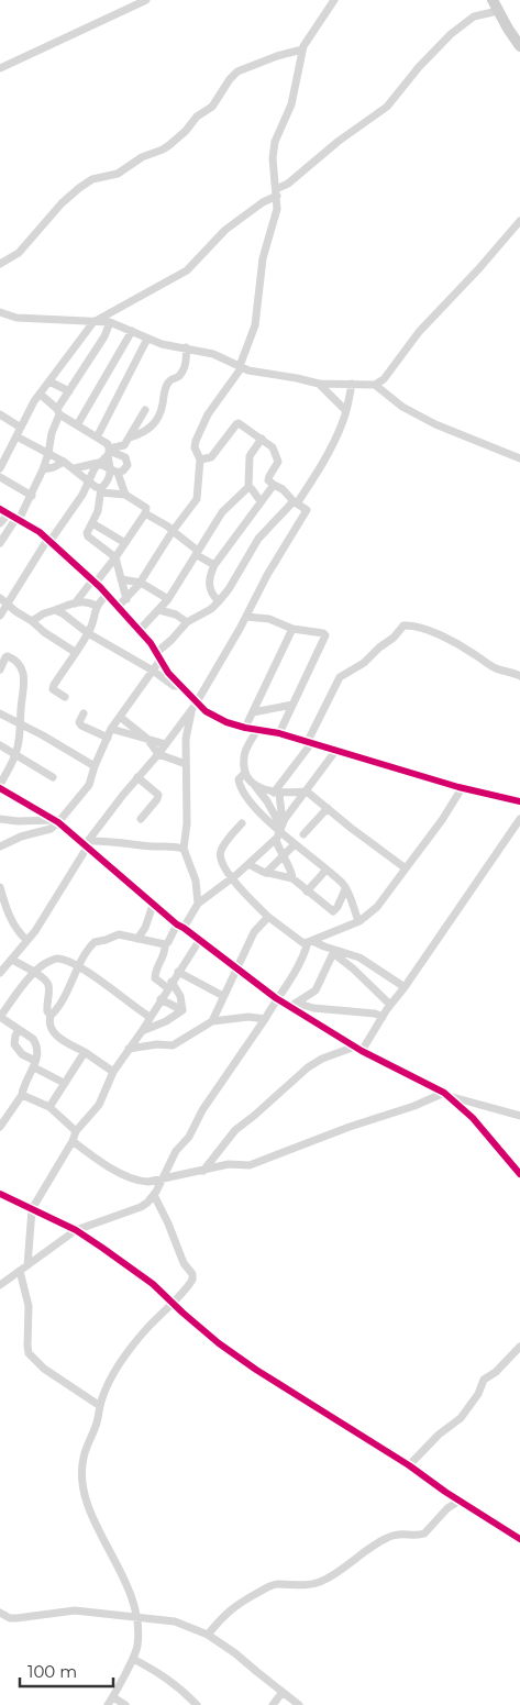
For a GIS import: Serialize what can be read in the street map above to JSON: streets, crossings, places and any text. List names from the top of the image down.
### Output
{
  "scale_bar": "100 m"
}
